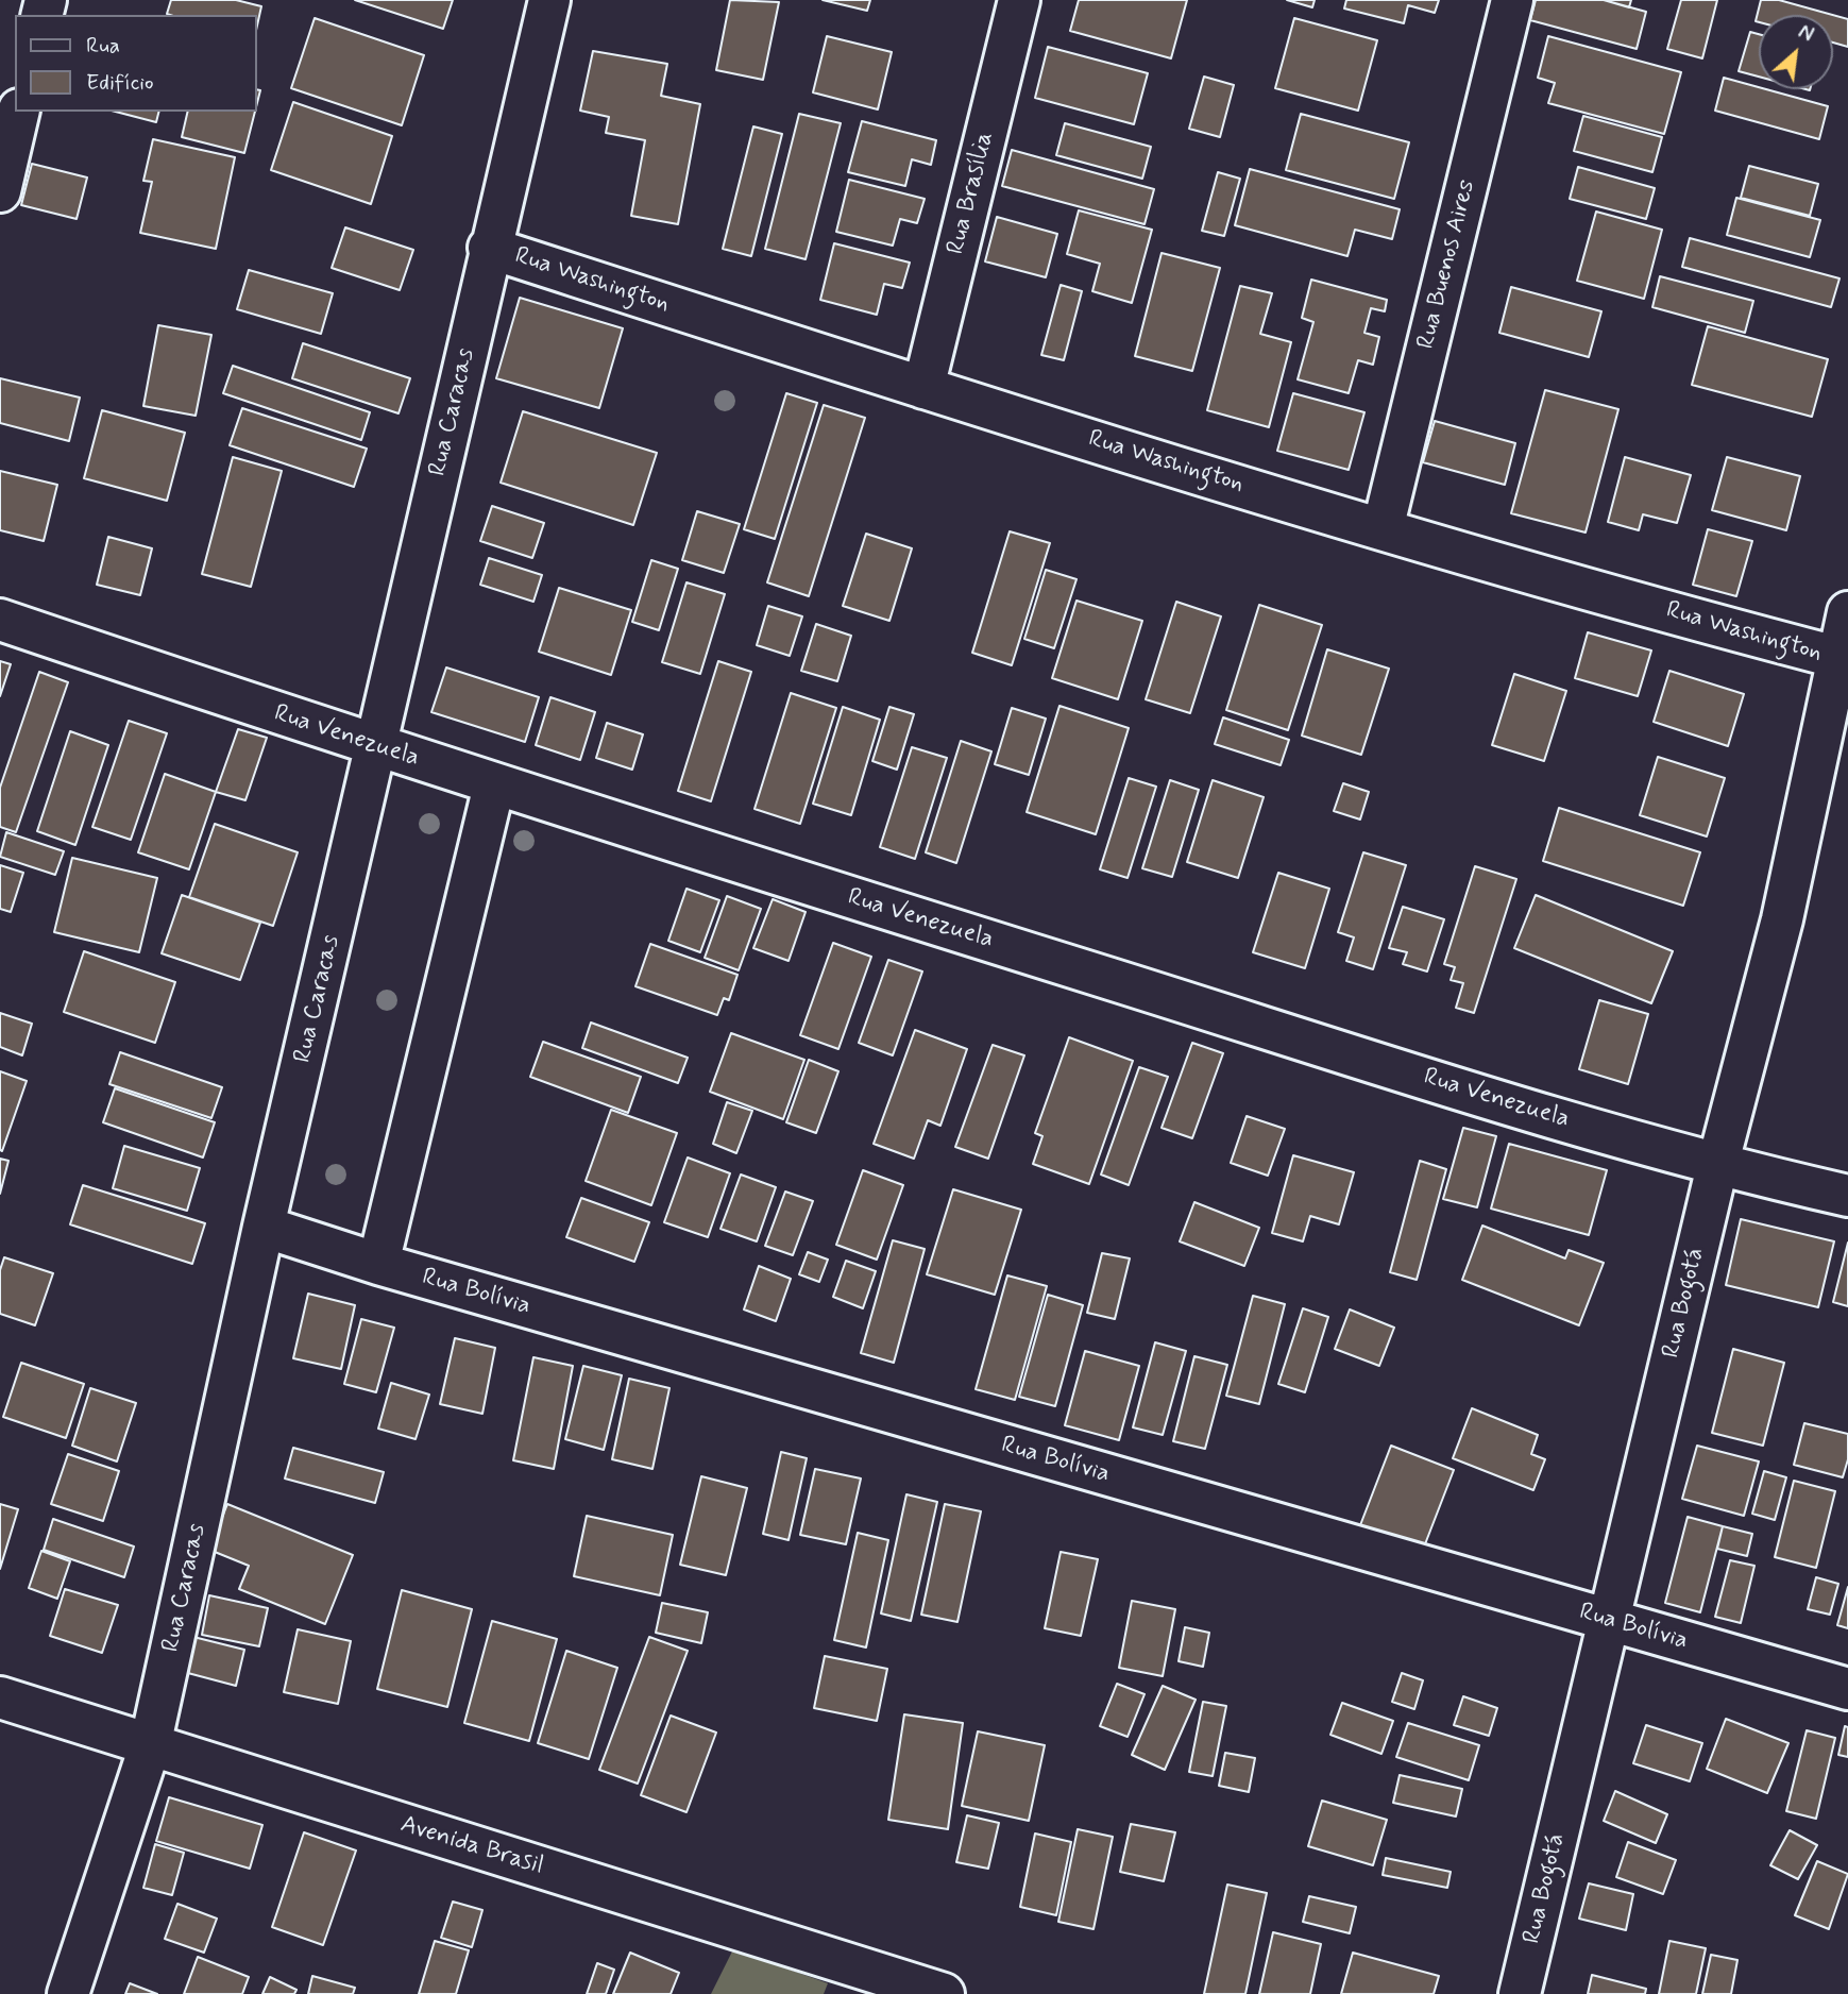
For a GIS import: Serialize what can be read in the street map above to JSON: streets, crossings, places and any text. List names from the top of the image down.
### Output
{
  "streets": {
    "street": [
      "Rua Brasília",
      "Rua Buenos Aires",
      "Rua Washington",
      "Rua Caracas",
      "Rua Venezuela",
      "Rua Bolívia",
      "Rua Bogotá",
      "Avenida Brasil"
    ]
  },
  "crossings": [
    ["Rua Brasília", "Rua Washington"],
    ["Rua Buenos Aires", "Rua Washington"],
    ["Rua Washington", "Rua Caracas"],
    ["Rua Washington", "Rua Bogotá"],
    ["Rua Caracas", "Rua Venezuela"],
    ["Rua Caracas", "Rua Bolívia"],
    ["Rua Caracas", "Avenida Brasil"],
    ["Rua Venezuela", "Rua Bogotá"],
    ["Rua Bolívia", "Rua Bogotá"]
  ],
  "legend": ["Rua", "Edifício"],
  "north": "top right"
}
